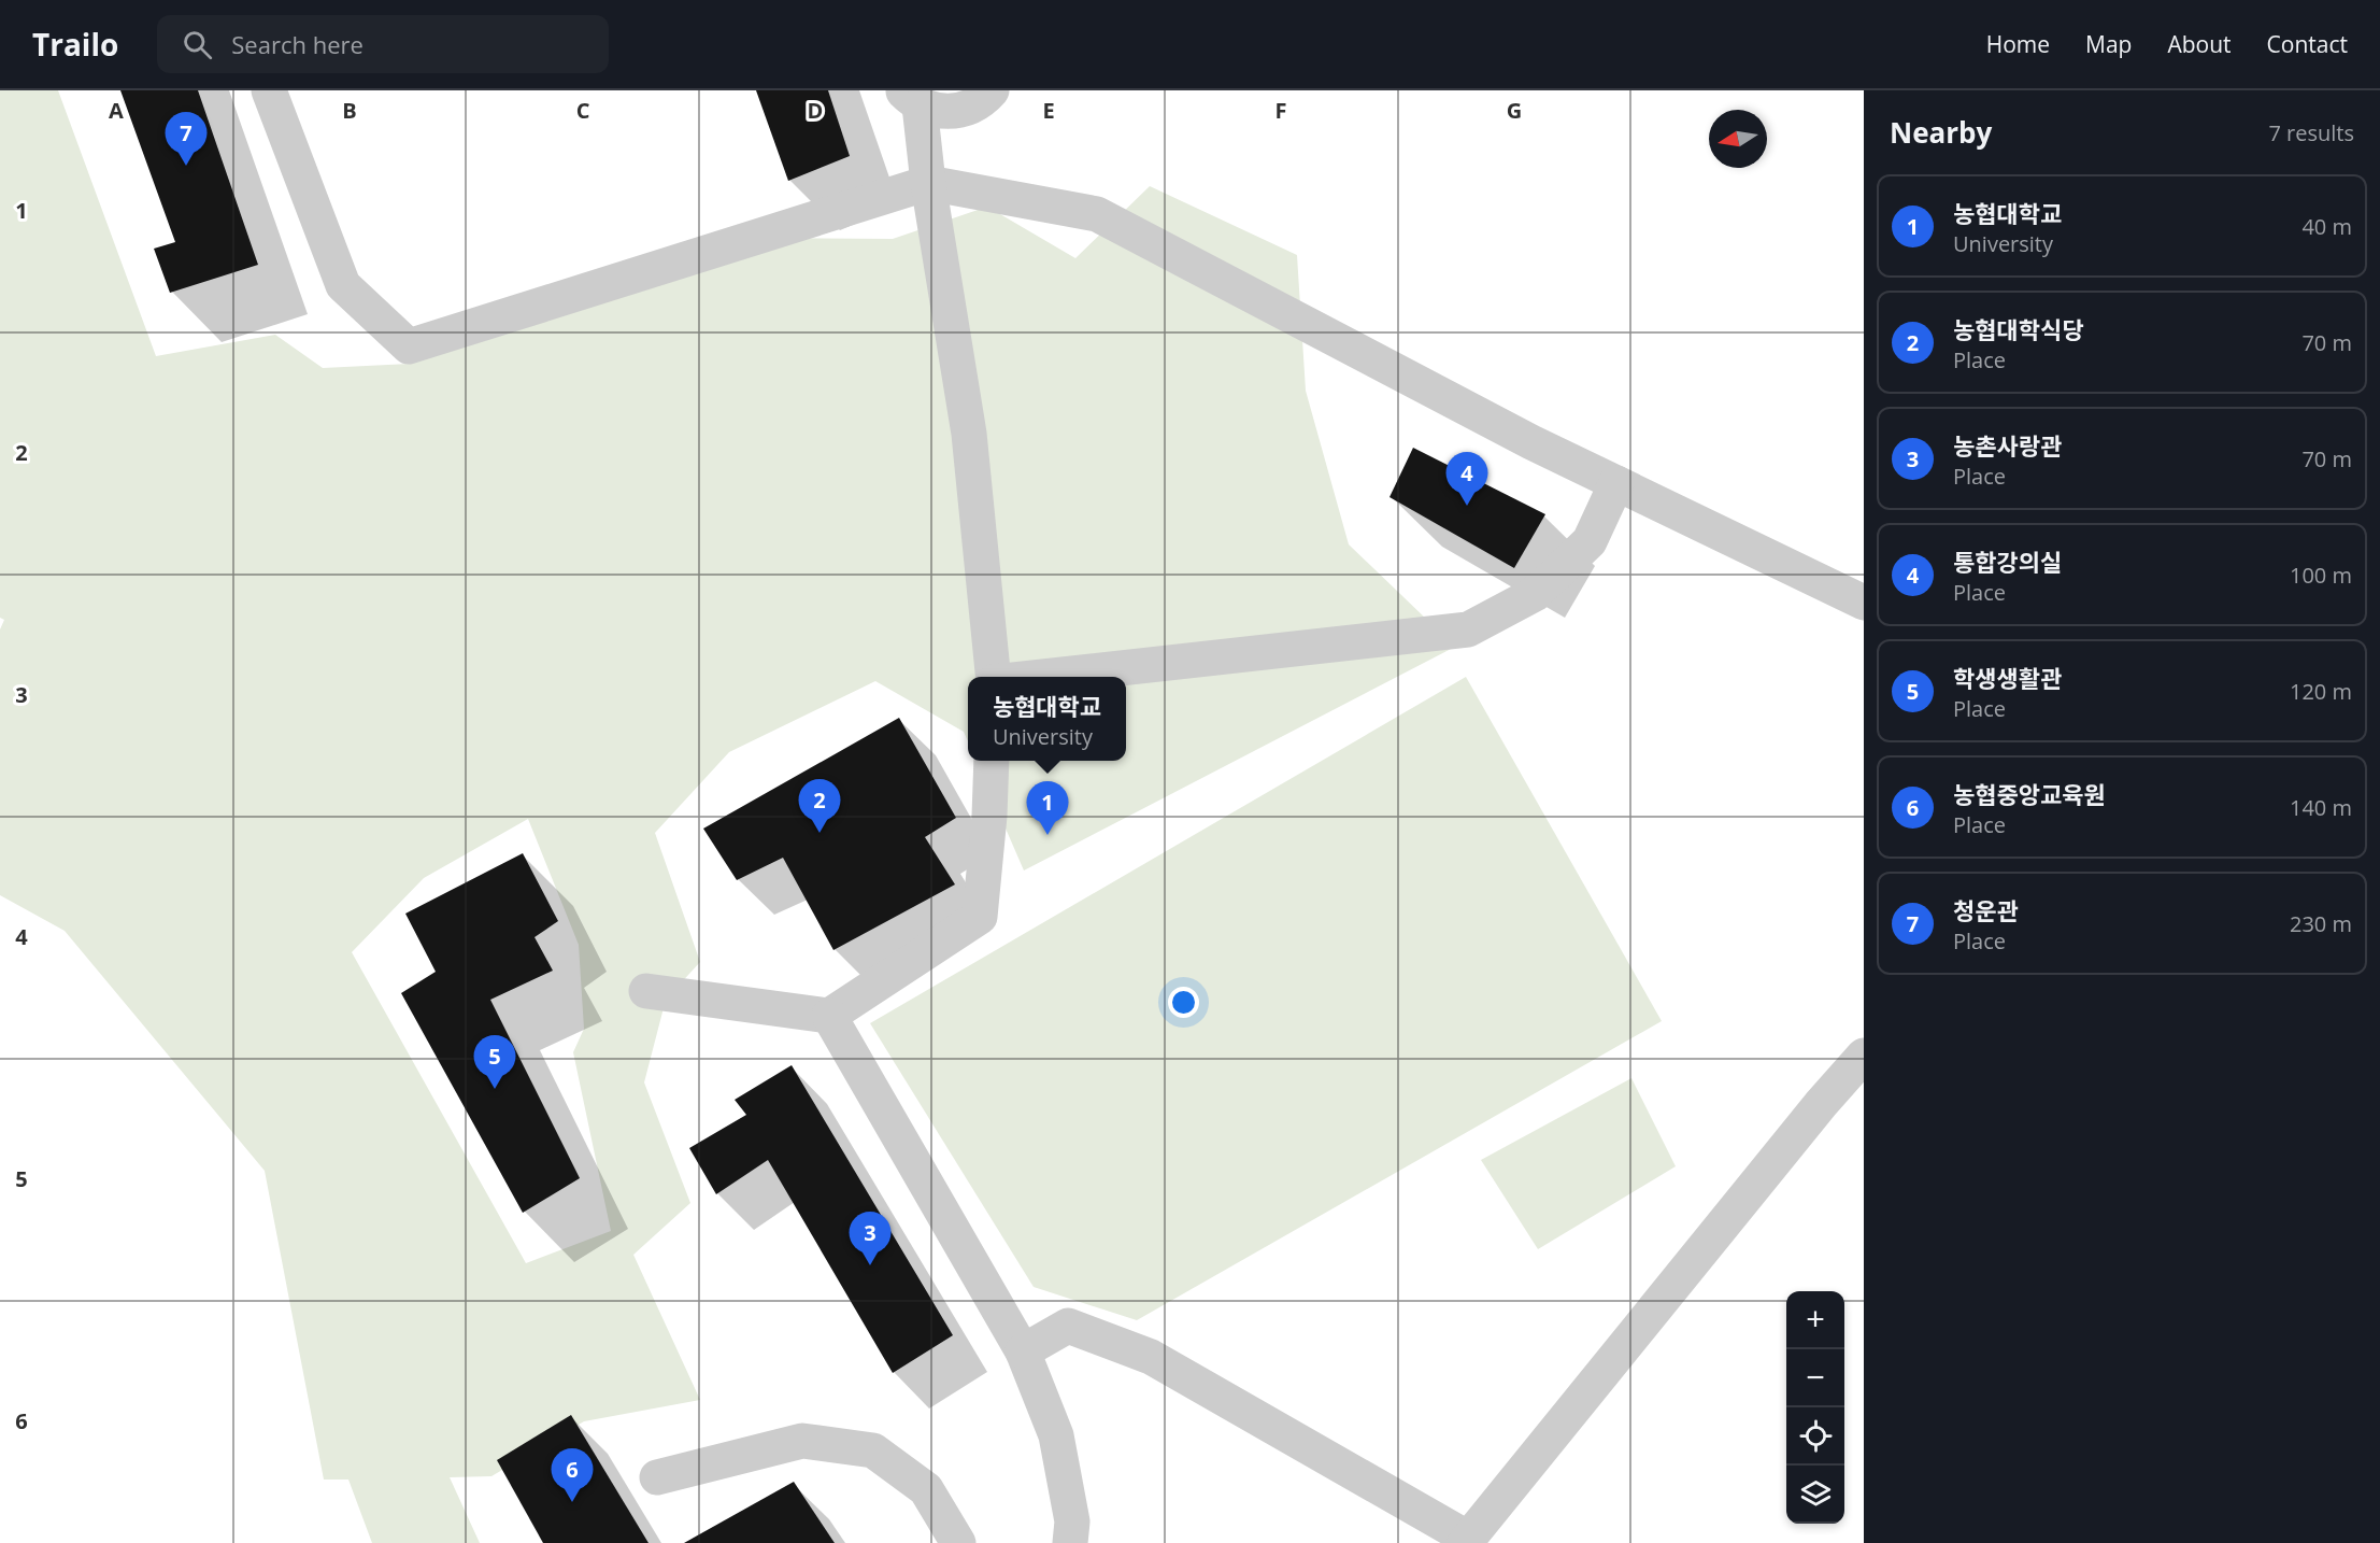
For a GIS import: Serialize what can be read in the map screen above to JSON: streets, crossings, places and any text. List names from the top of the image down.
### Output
{
  "north": "left",
  "page": {
    "header": "Trailo",
    "search": "Search here",
    "nav": [
      "Home",
      "Map",
      "About",
      "Contact"
    ],
    "heading": ["Nearby", "7 results"],
    "pins": [
      "7",
      "4",
      "2",
      "1",
      "5",
      "3",
      "6"
    ],
    "list": [
      {
        "mark": "1",
        "name": "농협대학교",
        "note": "University",
        "value": "40 m"
      },
      {
        "mark": "2",
        "name": "농협대학식당",
        "note": "Place",
        "value": "70 m"
      },
      {
        "mark": "3",
        "name": "농촌사랑관",
        "note": "Place",
        "value": "70 m"
      },
      {
        "mark": "4",
        "name": "통합강의실",
        "note": "Place",
        "value": "100 m"
      },
      {
        "mark": "5",
        "name": "학생생활관",
        "note": "Place",
        "value": "120 m"
      },
      {
        "mark": "6",
        "name": "농협중앙교육원",
        "note": "Place",
        "value": "140 m"
      },
      {
        "mark": "7",
        "name": "청운관",
        "note": "Place",
        "value": "230 m"
      }
    ],
    "popup": ["농협대학교", "University"],
    "map_buttons": ["+", "−"]
  },
  "grid": {
    "columns": [
      "A",
      "B",
      "C",
      "D",
      "E",
      "F",
      "G"
    ],
    "rows": [
      "1",
      "2",
      "3",
      "4",
      "5",
      "6"
    ]
  }
}
